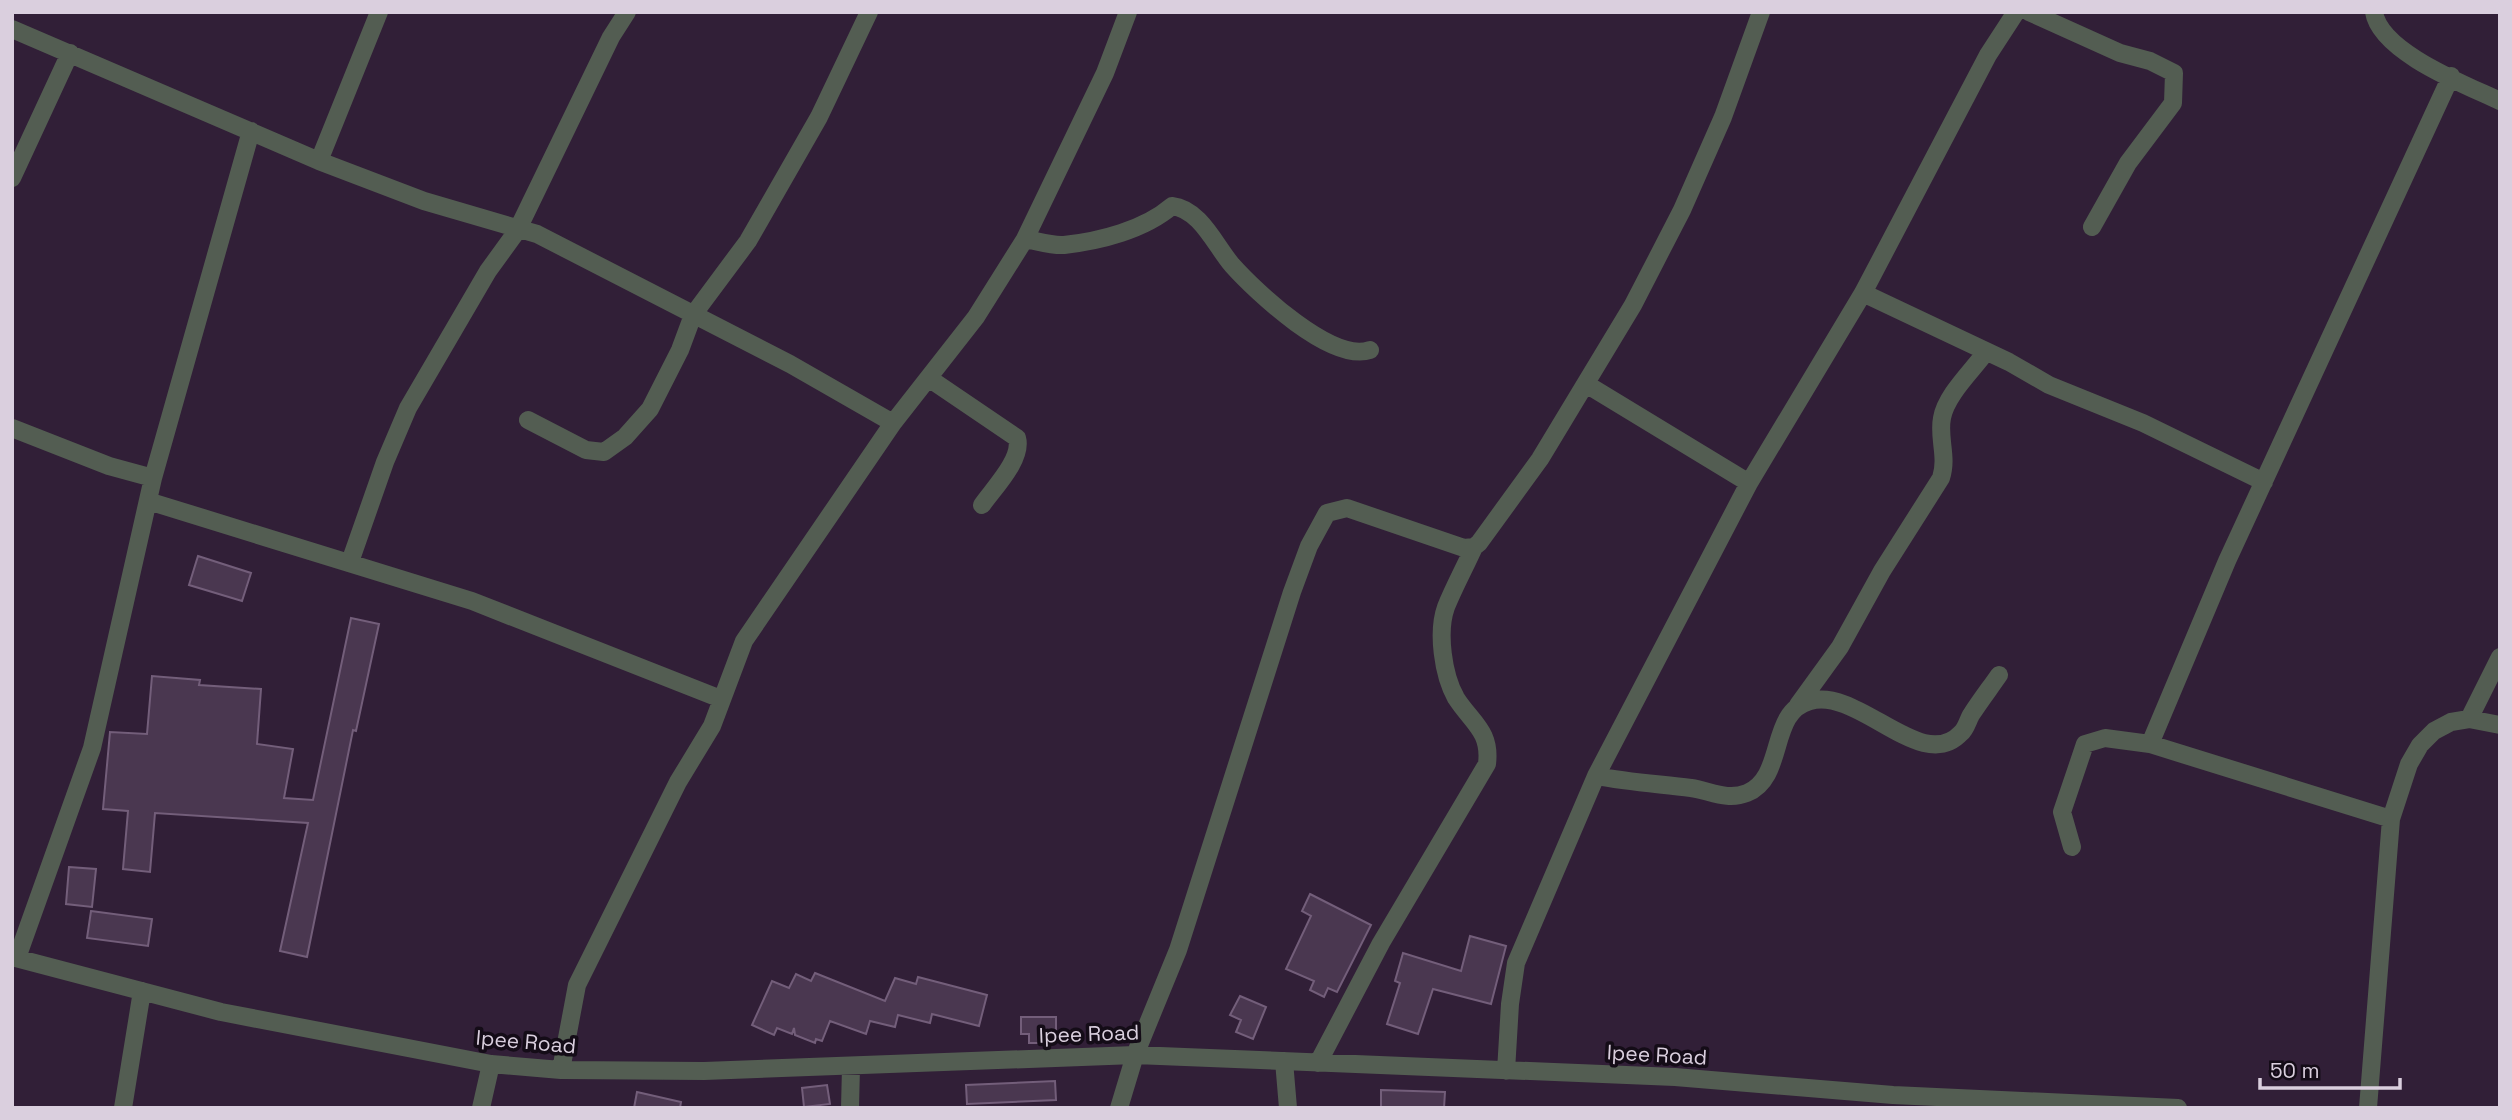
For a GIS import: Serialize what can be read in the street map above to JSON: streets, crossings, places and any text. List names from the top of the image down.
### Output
{
  "streets": {
    "street": ["Ipee Road"]
  },
  "scale_bar": "50 m"
}
